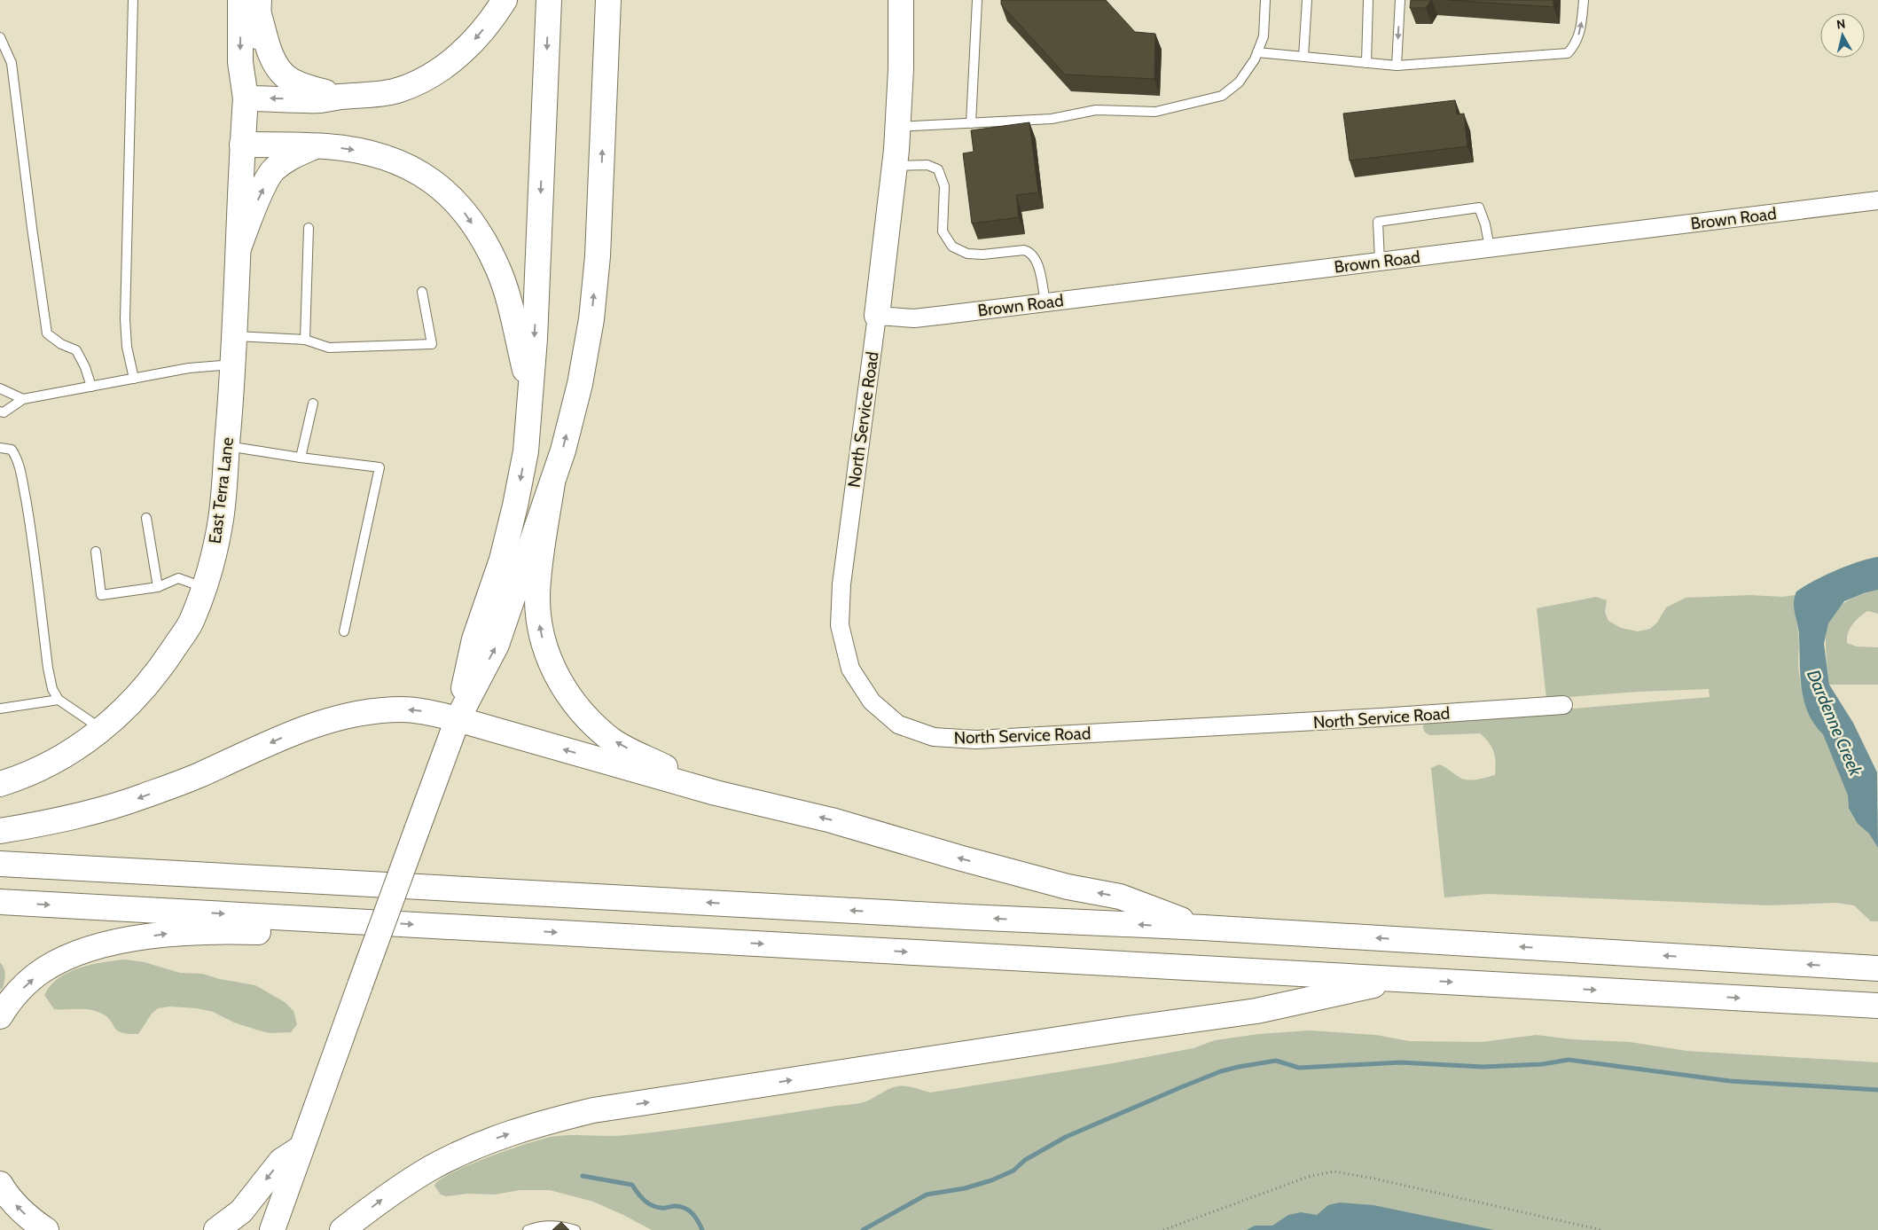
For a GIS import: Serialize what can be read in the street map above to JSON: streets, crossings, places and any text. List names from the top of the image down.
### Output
{
  "streets": {
    "main road": ["North Service Road", "East Terra Lane"],
    "street": ["Brown Road"]
  },
  "crossings": [
    ["Brown Road", "North Service Road"]
  ],
  "water": ["Dardenne Creek"],
  "north": "top"
}
